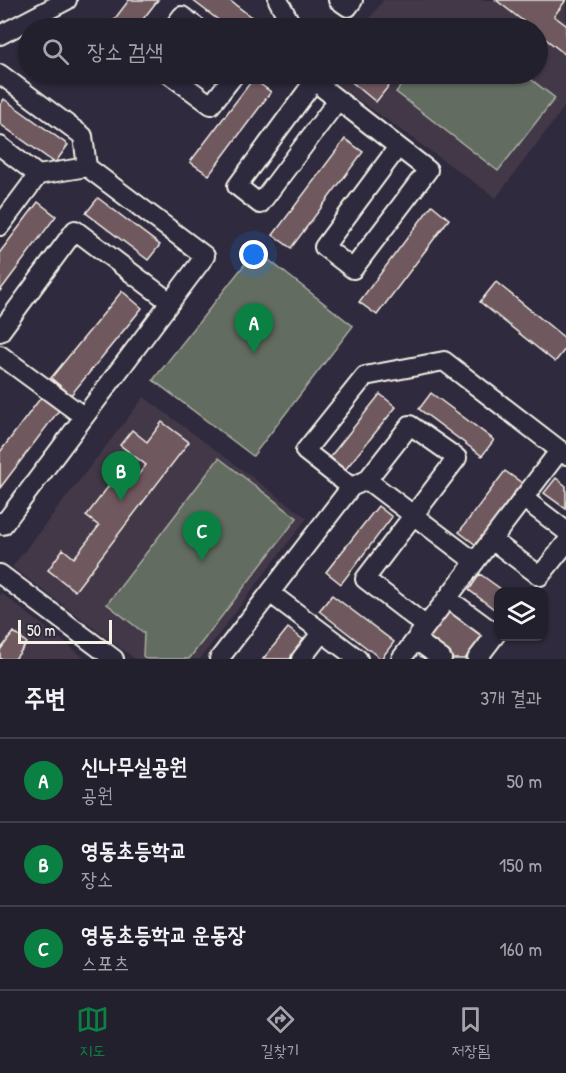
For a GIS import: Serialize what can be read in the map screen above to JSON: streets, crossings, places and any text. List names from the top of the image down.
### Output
{
  "scale_bar": "50 m",
  "page": {
    "search": "장소 검색",
    "pins": ["A", "B", "C"],
    "scale": "50 m",
    "heading": ["주변", "3개 결과"],
    "list": [
      {
        "mark": "A",
        "name": "신나무실공원",
        "note": "공원",
        "value": "50 m"
      },
      {
        "mark": "B",
        "name": "영동초등학교",
        "note": "장소",
        "value": "150 m"
      },
      {
        "mark": "C",
        "name": "영동초등학교 운동장",
        "note": "스포츠",
        "value": "160 m"
      }
    ],
    "nav": ["지도", "길찾기", "저장됨"]
  }
}
